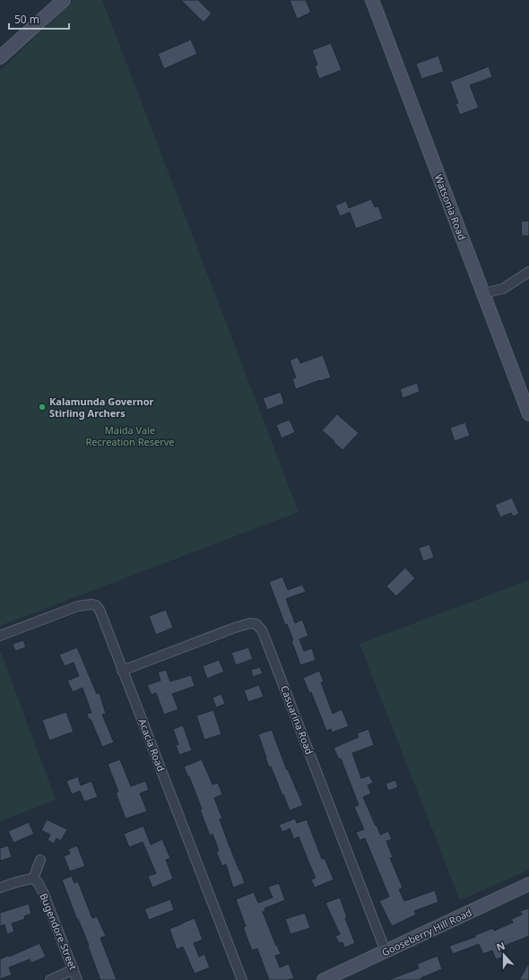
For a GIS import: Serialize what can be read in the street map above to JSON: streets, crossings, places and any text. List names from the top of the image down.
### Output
{
  "streets": {
    "street": [
      "Watsonia Road",
      "Casuarina Road",
      "Acacia Road",
      "Bugendore Street",
      "Gooseberry Hill Road"
    ]
  },
  "crossings": [
    ["Casuarina Road", "Acacia Road"],
    ["Casuarina Road", "Gooseberry Hill Road"]
  ],
  "parks": ["Maida Vale Recreation Reserve"],
  "places": ["Kalamunda Governor Stirling Archers"],
  "scale_bar": "50 m",
  "north": "top"
}
